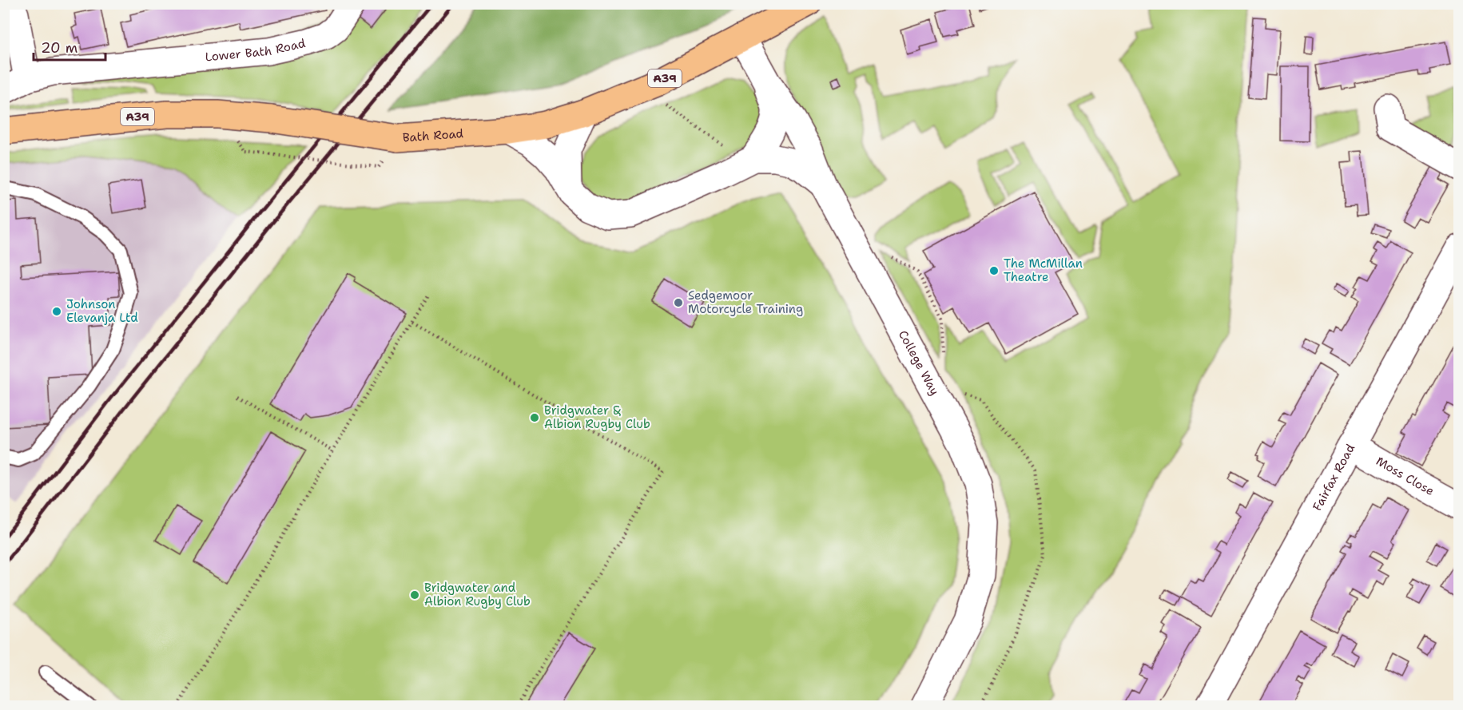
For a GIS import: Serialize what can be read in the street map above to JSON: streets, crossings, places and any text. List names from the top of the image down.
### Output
{
  "streets": {
    "main road": ["A39", "Bath Road"],
    "street": [
      "Lower Bath Road",
      "College Way",
      "Moss Close",
      "Fairfax Road"
    ]
  },
  "crossings": [
    ["Bath Road", "College Way"],
    ["Moss Close", "Fairfax Road"]
  ],
  "places": [
    "The McMillan Theatre",
    "Sedgemoor Motorcycle Training",
    "Johnson Elevanja Ltd",
    "Bridgwater & Albion Rugby Club",
    "Bridgwater and Albion Rugby Club"
  ],
  "scale_bar": "20 m"
}
